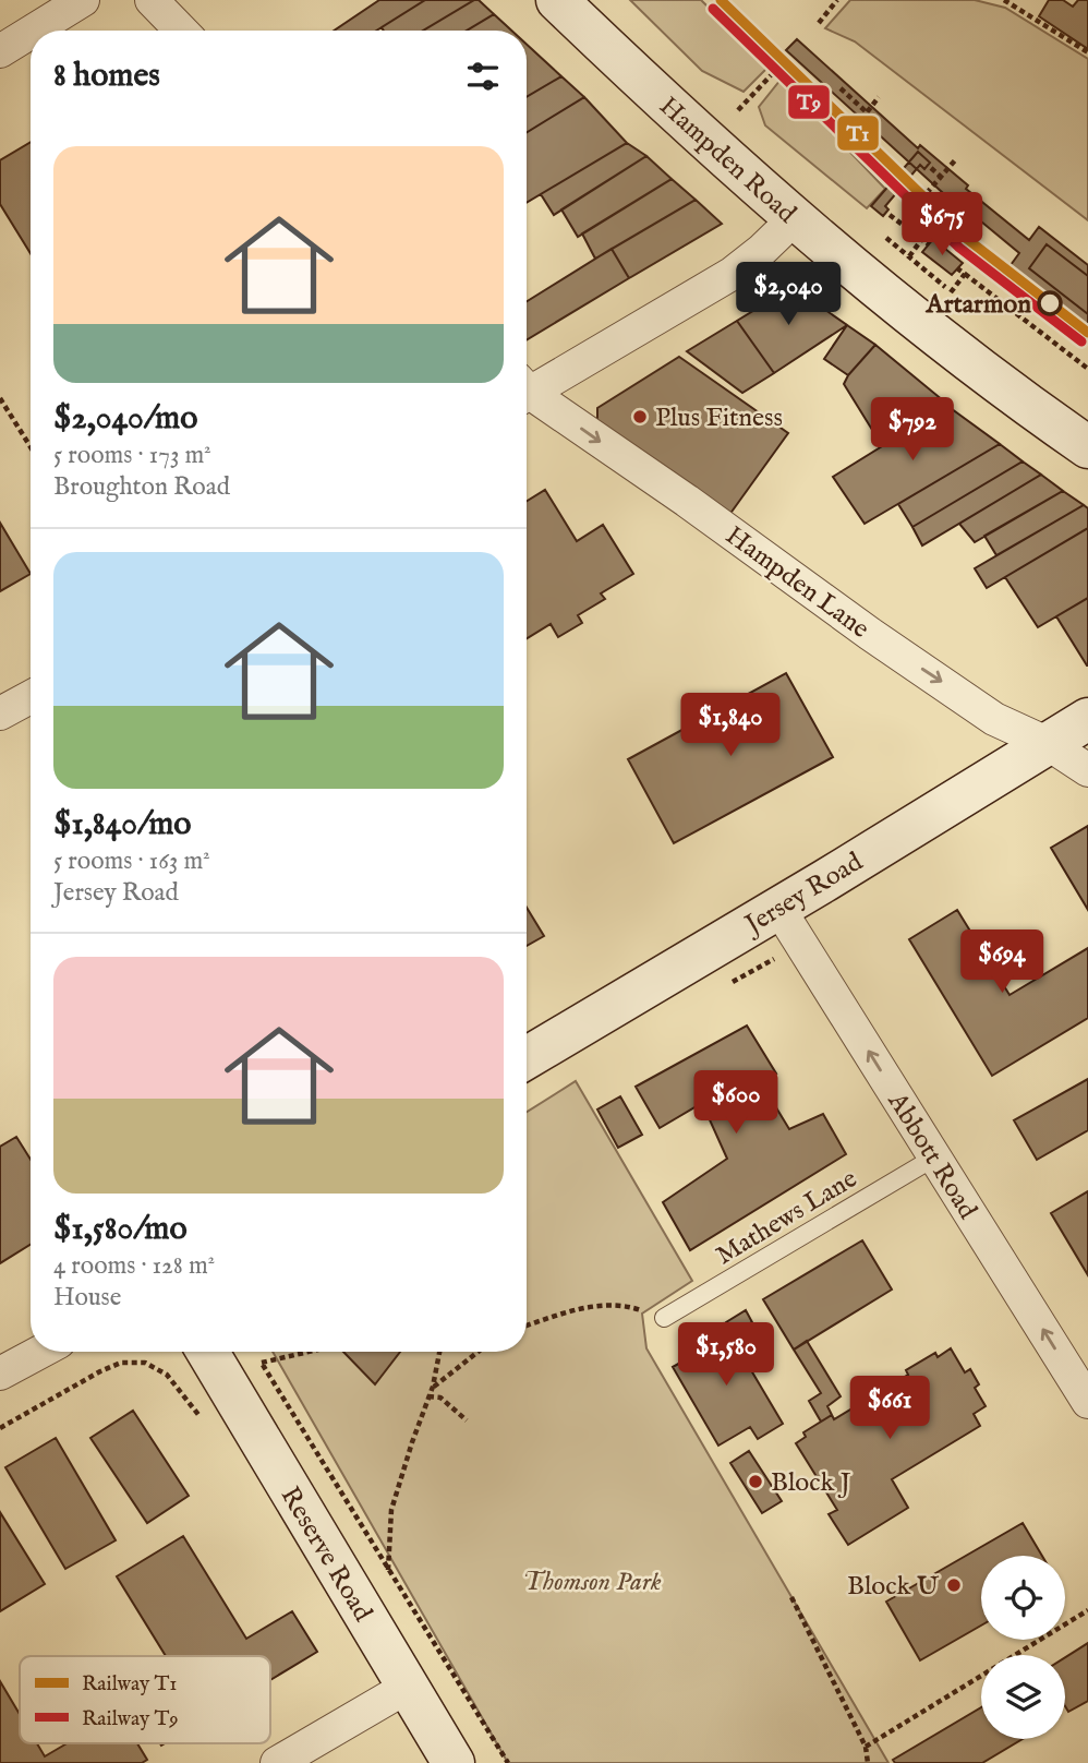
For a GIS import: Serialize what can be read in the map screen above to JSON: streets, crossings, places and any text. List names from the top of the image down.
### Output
{
  "streets": {
    "street": [
      "Hampden Road",
      "Hampden Lane",
      "Jersey Road",
      "Abbott Road",
      "Reserve Road"
    ],
    "lane": ["Mathews Lane"]
  },
  "crossings": [
    ["Hampden Lane", "Jersey Road"],
    ["Jersey Road", "Abbott Road"],
    ["Abbott Road", "Mathews Lane"]
  ],
  "one_way": ["Hampden Lane", "Abbott Road"],
  "parks": ["Thomson Park"],
  "places": [
    "Artarmon",
    "Plus Fitness",
    "Block J",
    "Block U"
  ],
  "lines": ["rail line T1", "rail line T9"],
  "legend": ["Railway T1", "Railway T9"],
  "page": {
    "heading": "8 homes",
    "list": [
      {
        "name": "$2,040/mo",
        "note": "5 rooms · 173 m² · Broughton Road"
      },
      {
        "name": "$1,840/mo",
        "note": "5 rooms · 163 m² · Jersey Road"
      },
      {
        "name": "$1,580/mo",
        "note": "4 rooms · 128 m² · House"
      }
    ],
    "price": [
      "$675",
      "$2,040",
      "$792",
      "$1,840",
      "$694",
      "$600",
      "$1,580",
      "$661"
    ]
  }
}
